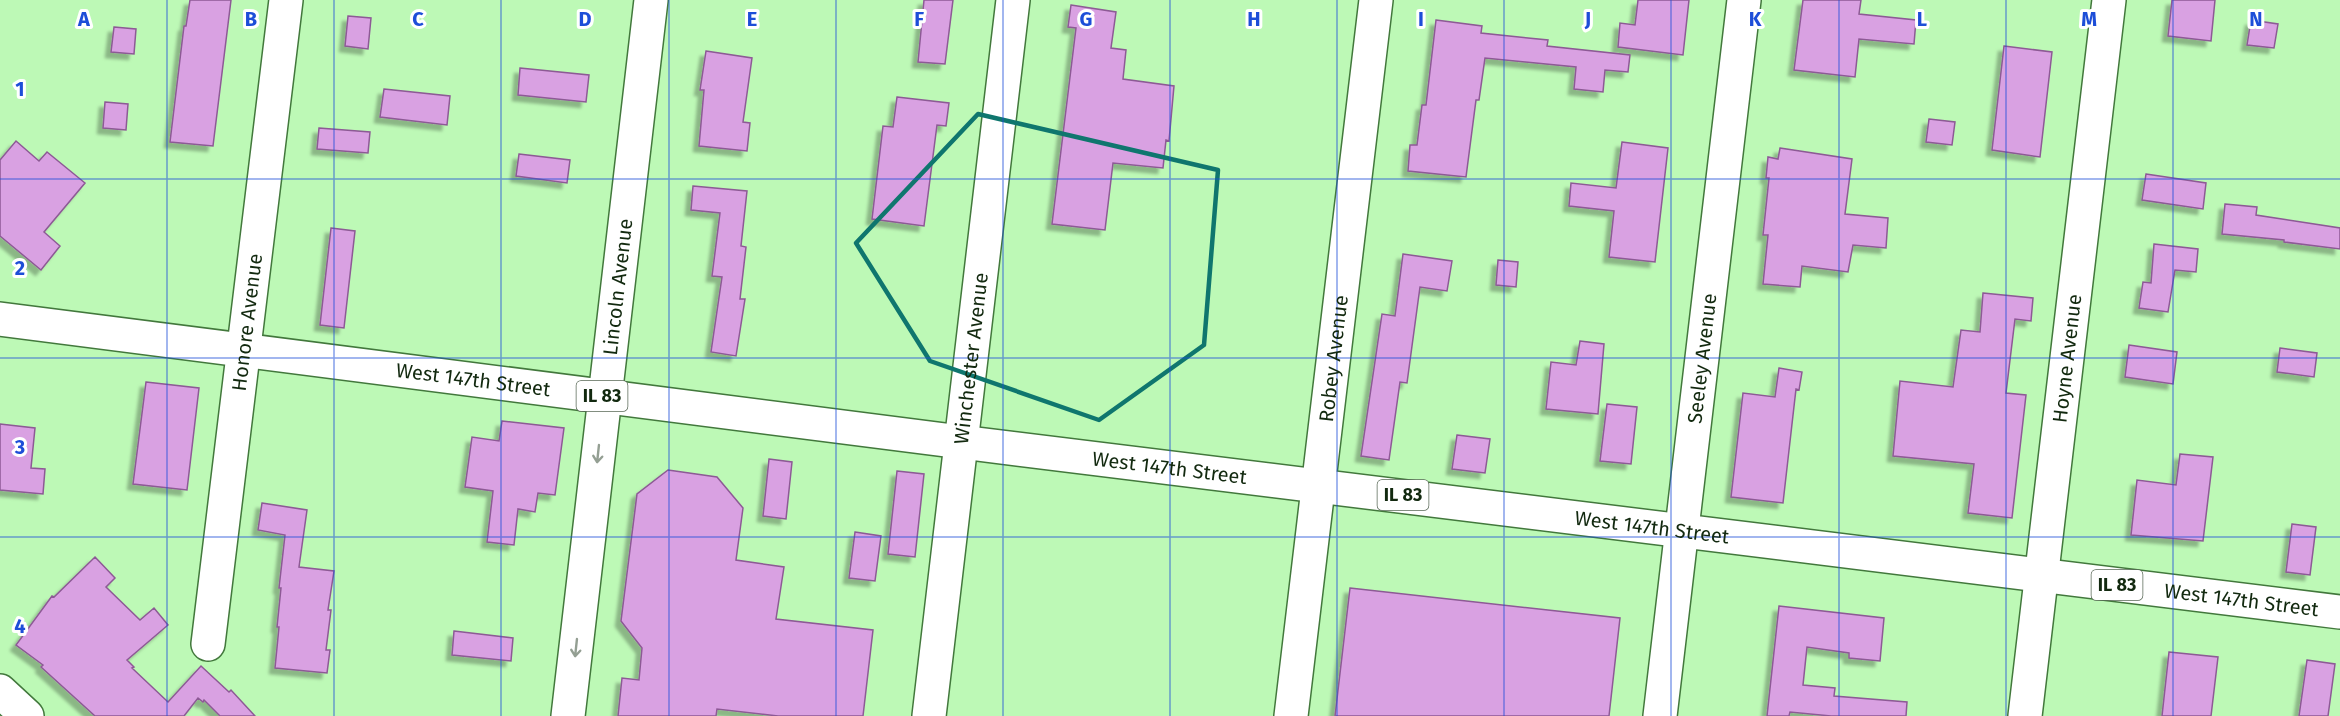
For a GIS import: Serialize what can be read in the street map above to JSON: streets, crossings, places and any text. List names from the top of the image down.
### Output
{
  "streets": {
    "street": [
      "Lincoln Avenue",
      "Honore Avenue",
      "Winchester Avenue",
      "Robey Avenue",
      "Seeley Avenue",
      "Hoyne Avenue",
      "West 147th Street",
      "IL 83"
    ]
  },
  "crossings": [
    ["Lincoln Avenue", "West 147th Street"],
    ["Honore Avenue", "West 147th Street"],
    ["Winchester Avenue", "West 147th Street"],
    ["Robey Avenue", "West 147th Street"],
    ["Seeley Avenue", "West 147th Street"],
    ["Hoyne Avenue", "West 147th Street"]
  ],
  "one_way": ["Lincoln Avenue"],
  "grid": {
    "columns": [
      "A",
      "B",
      "C",
      "D",
      "E",
      "F",
      "G",
      "H",
      "I",
      "J",
      "K",
      "L",
      "M",
      "N"
    ],
    "rows": [
      "1",
      "2",
      "3",
      "4"
    ]
  }
}
